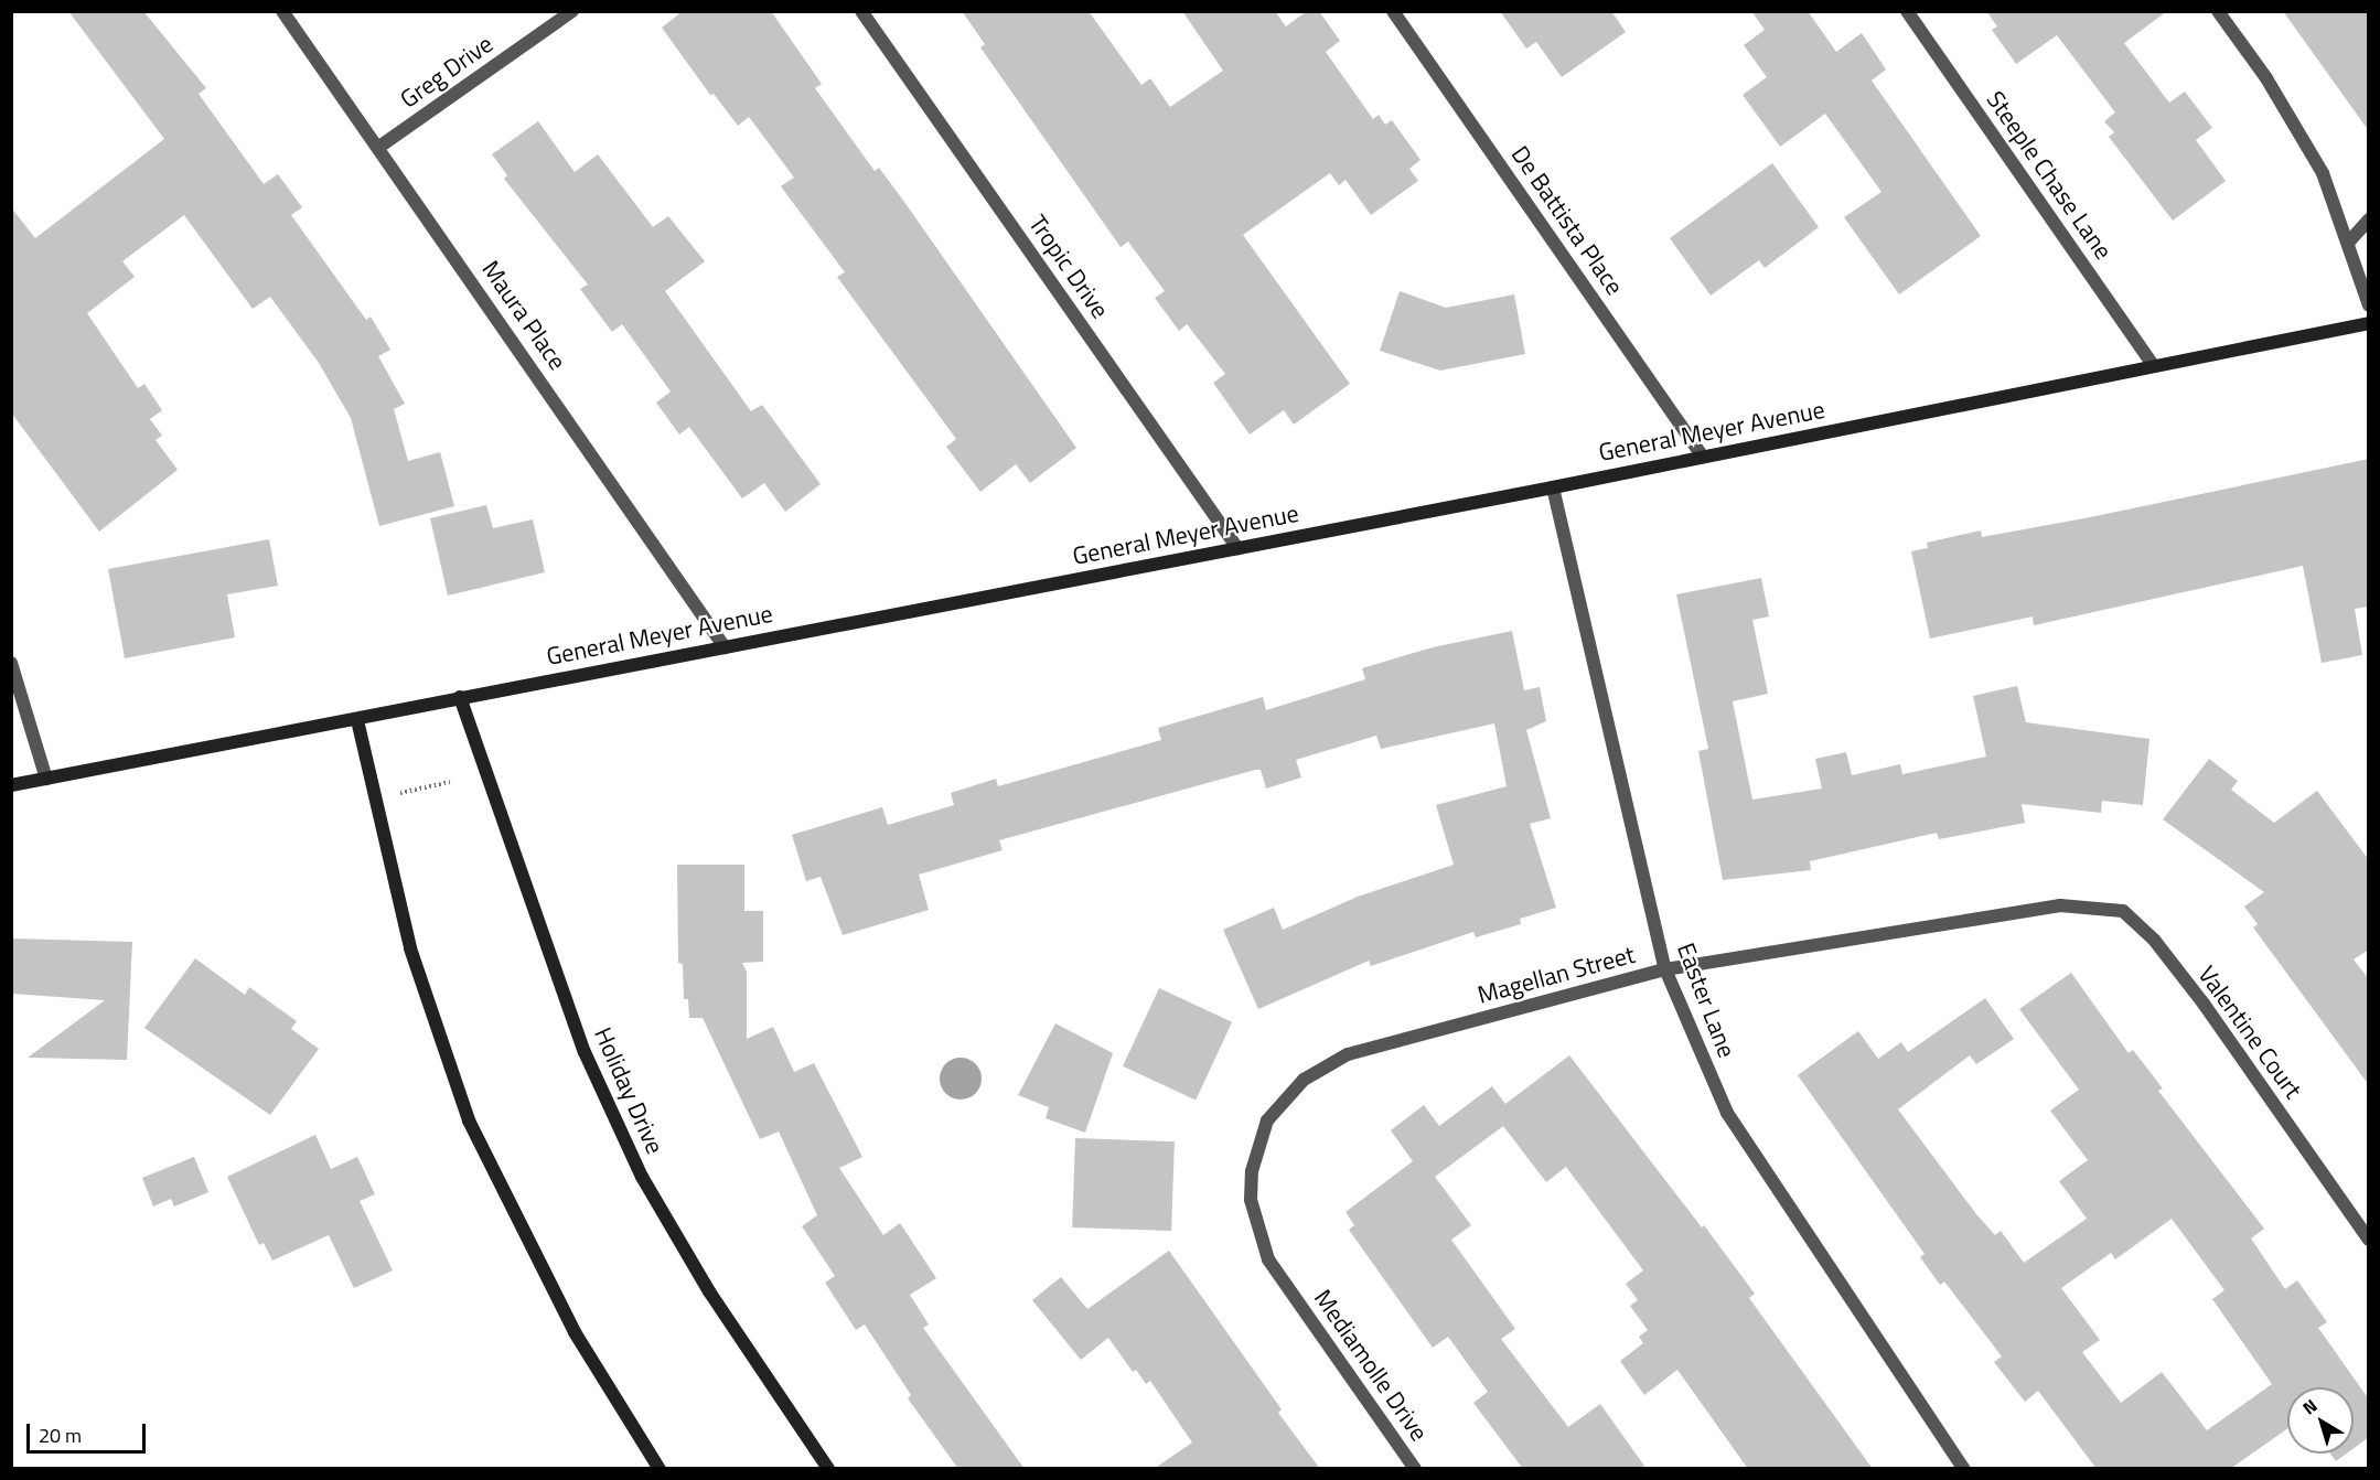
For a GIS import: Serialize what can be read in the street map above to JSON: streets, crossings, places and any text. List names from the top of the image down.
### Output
{
  "streets": {
    "main road": ["General Meyer Avenue", "Holiday Drive"],
    "street": [
      "Greg Drive",
      "Steeple Chase Lane",
      "De Battista Place",
      "Tropic Drive",
      "Maura Place",
      "Magellan Street",
      "Easter Lane",
      "Valentine Court",
      "Mediamolle Drive"
    ]
  },
  "crossings": [
    ["Greg Drive", "Maura Place"],
    ["Steeple Chase Lane", "General Meyer Avenue"],
    ["De Battista Place", "General Meyer Avenue"],
    ["Tropic Drive", "General Meyer Avenue"],
    ["Maura Place", "General Meyer Avenue"],
    ["General Meyer Avenue", "Easter Lane"],
    ["General Meyer Avenue", "Holiday Drive"],
    ["Magellan Street", "Easter Lane"],
    ["Magellan Street", "Valentine Court"],
    ["Magellan Street", "Mediamolle Drive"]
  ],
  "scale_bar": "20 m",
  "north": "top left"
}
